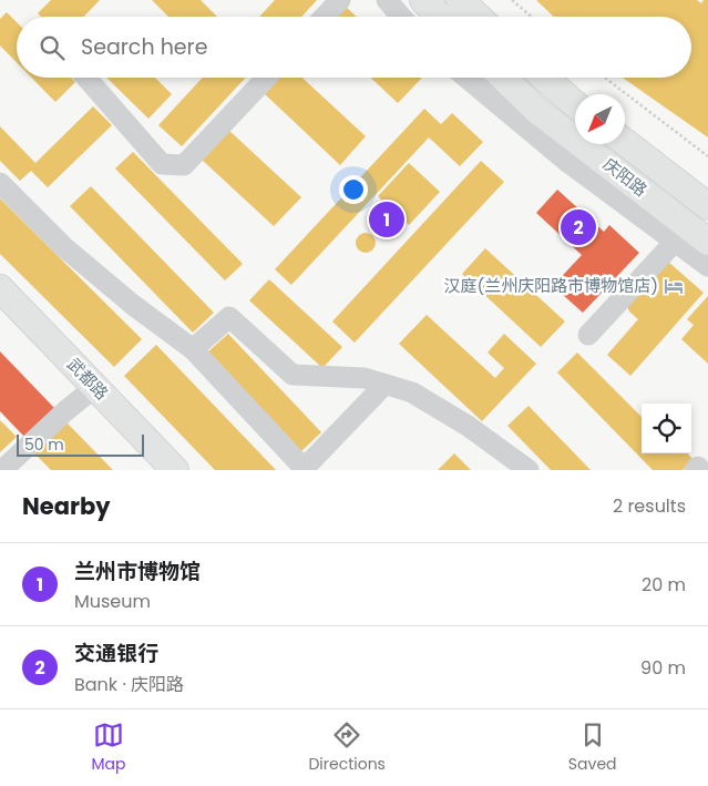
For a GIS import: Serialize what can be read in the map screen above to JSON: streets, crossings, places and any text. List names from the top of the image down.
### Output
{
  "streets": {
    "main road": ["庆阳路", "武都路"]
  },
  "places": {
    "hotel": ["汉庭(兰州庆阳路市博物馆店)"]
  },
  "scale_bar": "50 m",
  "north": "bottom left",
  "page": {
    "search": "Search here",
    "pins": ["1", "2"],
    "scale": "50 m",
    "heading": ["Nearby", "2 results"],
    "list": [
      {
        "mark": "1",
        "name": "兰州市博物馆",
        "note": "Museum",
        "value": "20 m"
      },
      {
        "mark": "2",
        "name": "交通银行",
        "note": "Bank · 庆阳路",
        "value": "90 m"
      }
    ],
    "nav": ["Map", "Directions", "Saved"]
  }
}
